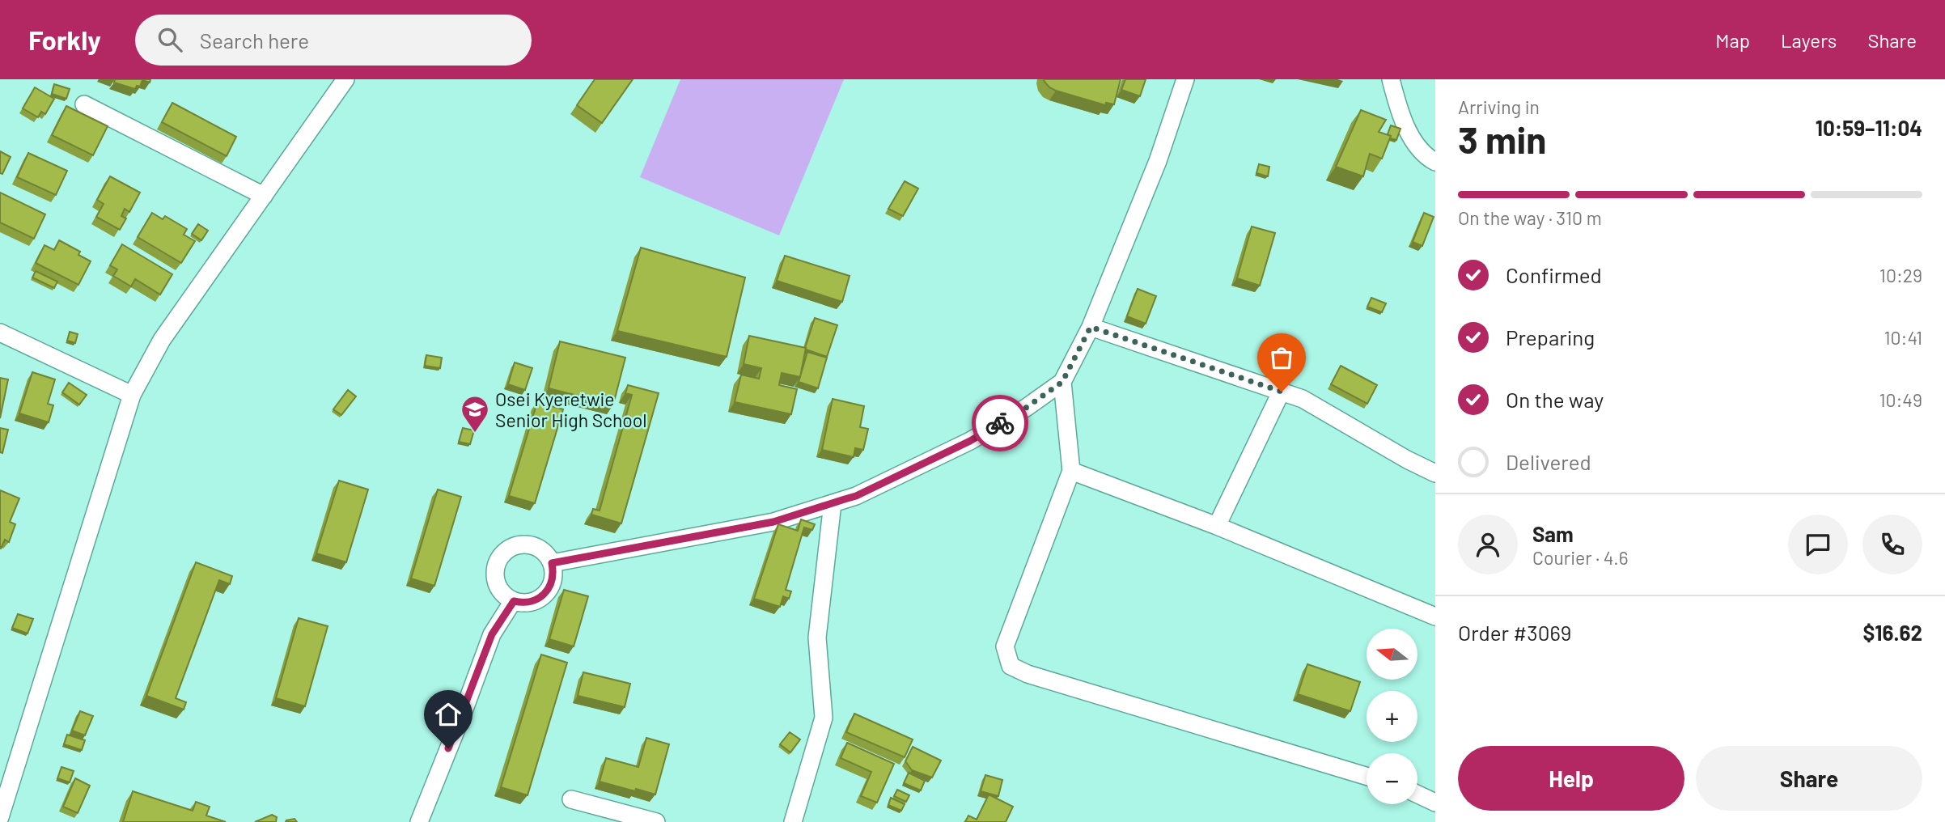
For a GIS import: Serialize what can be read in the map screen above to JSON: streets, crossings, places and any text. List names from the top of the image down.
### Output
{
  "places": {
    "school or university": ["Osei Kyeretwie Senior High School"]
  },
  "north": "left",
  "page": {
    "header": "Forkly",
    "search": "Search here",
    "nav": ["Map", "Layers", "Share"],
    "heading": ["3 min", "Arriving in", "10:59–11:04"],
    "panel": [
      "Sam",
      "Courier · 4.6",
      "Order #3069",
      "$16.62"
    ],
    "bar": "On the way · 310 m",
    "list": [
      ["Confirmed", "10:29"],
      ["Preparing", "10:41"],
      ["On the way", "10:49"],
      "Delivered"
    ],
    "map_buttons": ["+", "−"],
    "buttons": ["Help", "Share"]
  }
}
